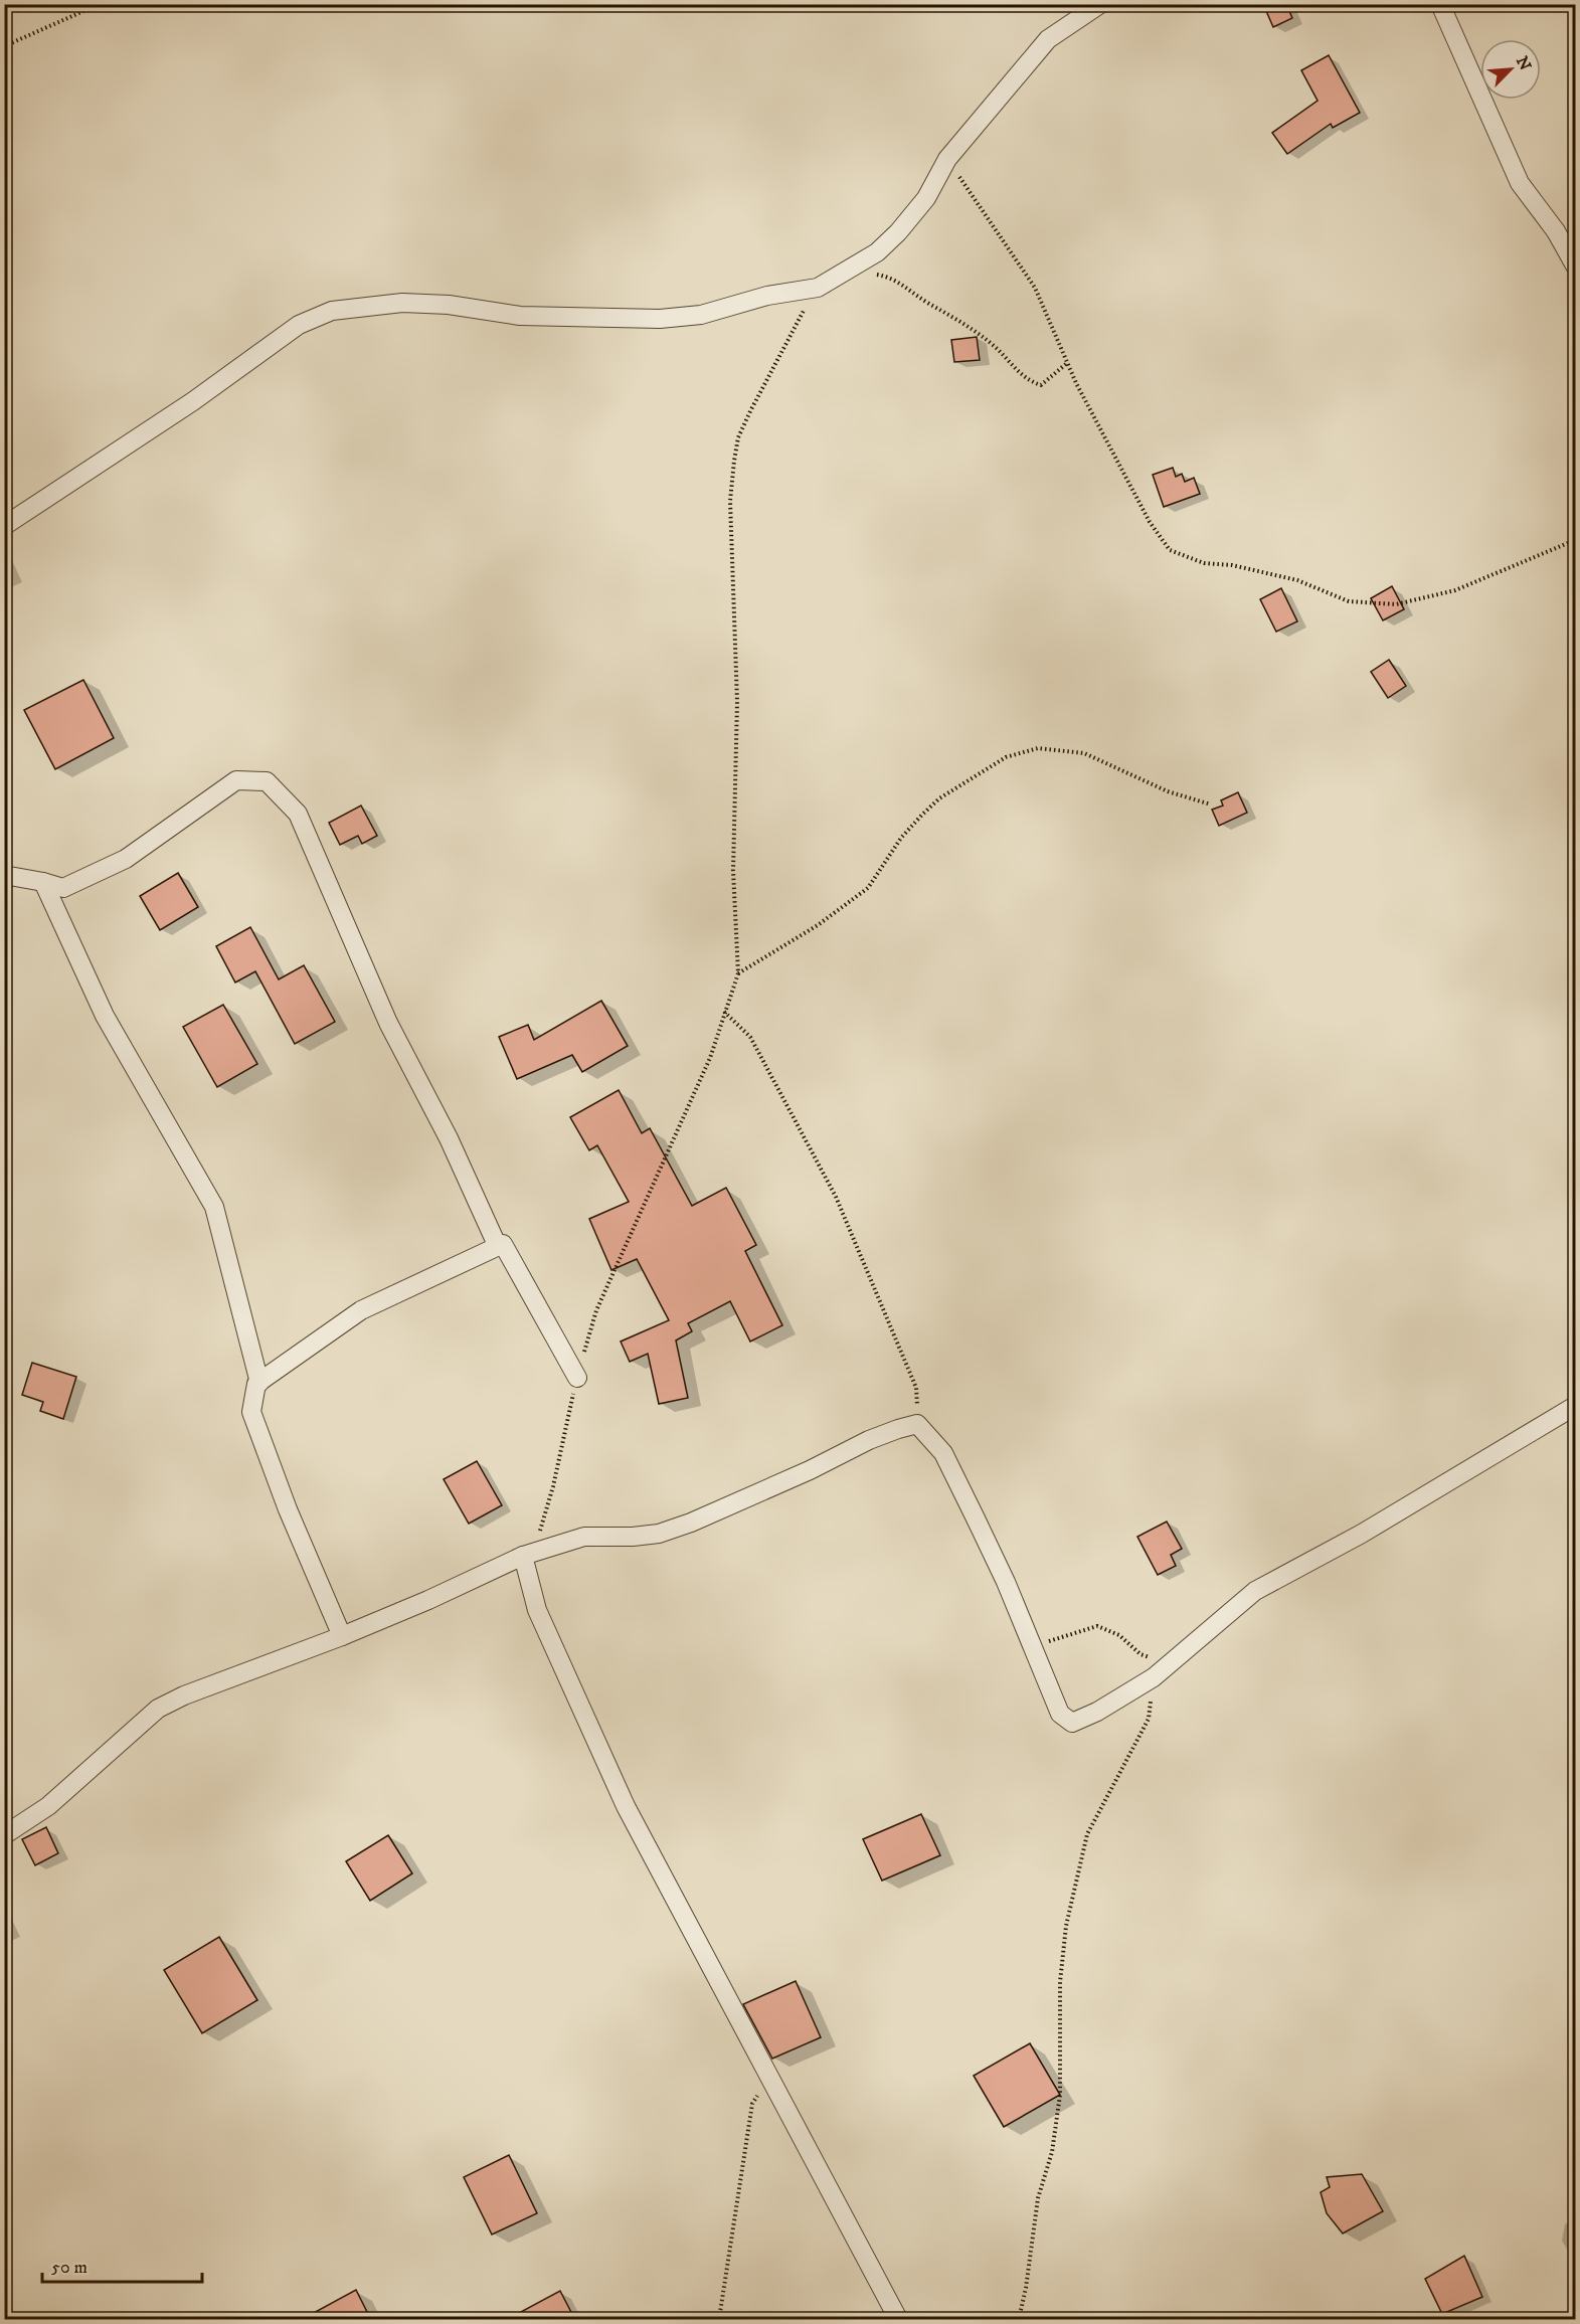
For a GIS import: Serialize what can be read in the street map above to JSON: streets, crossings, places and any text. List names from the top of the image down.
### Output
{
  "scale_bar": "50 m",
  "north": "top right"
}
